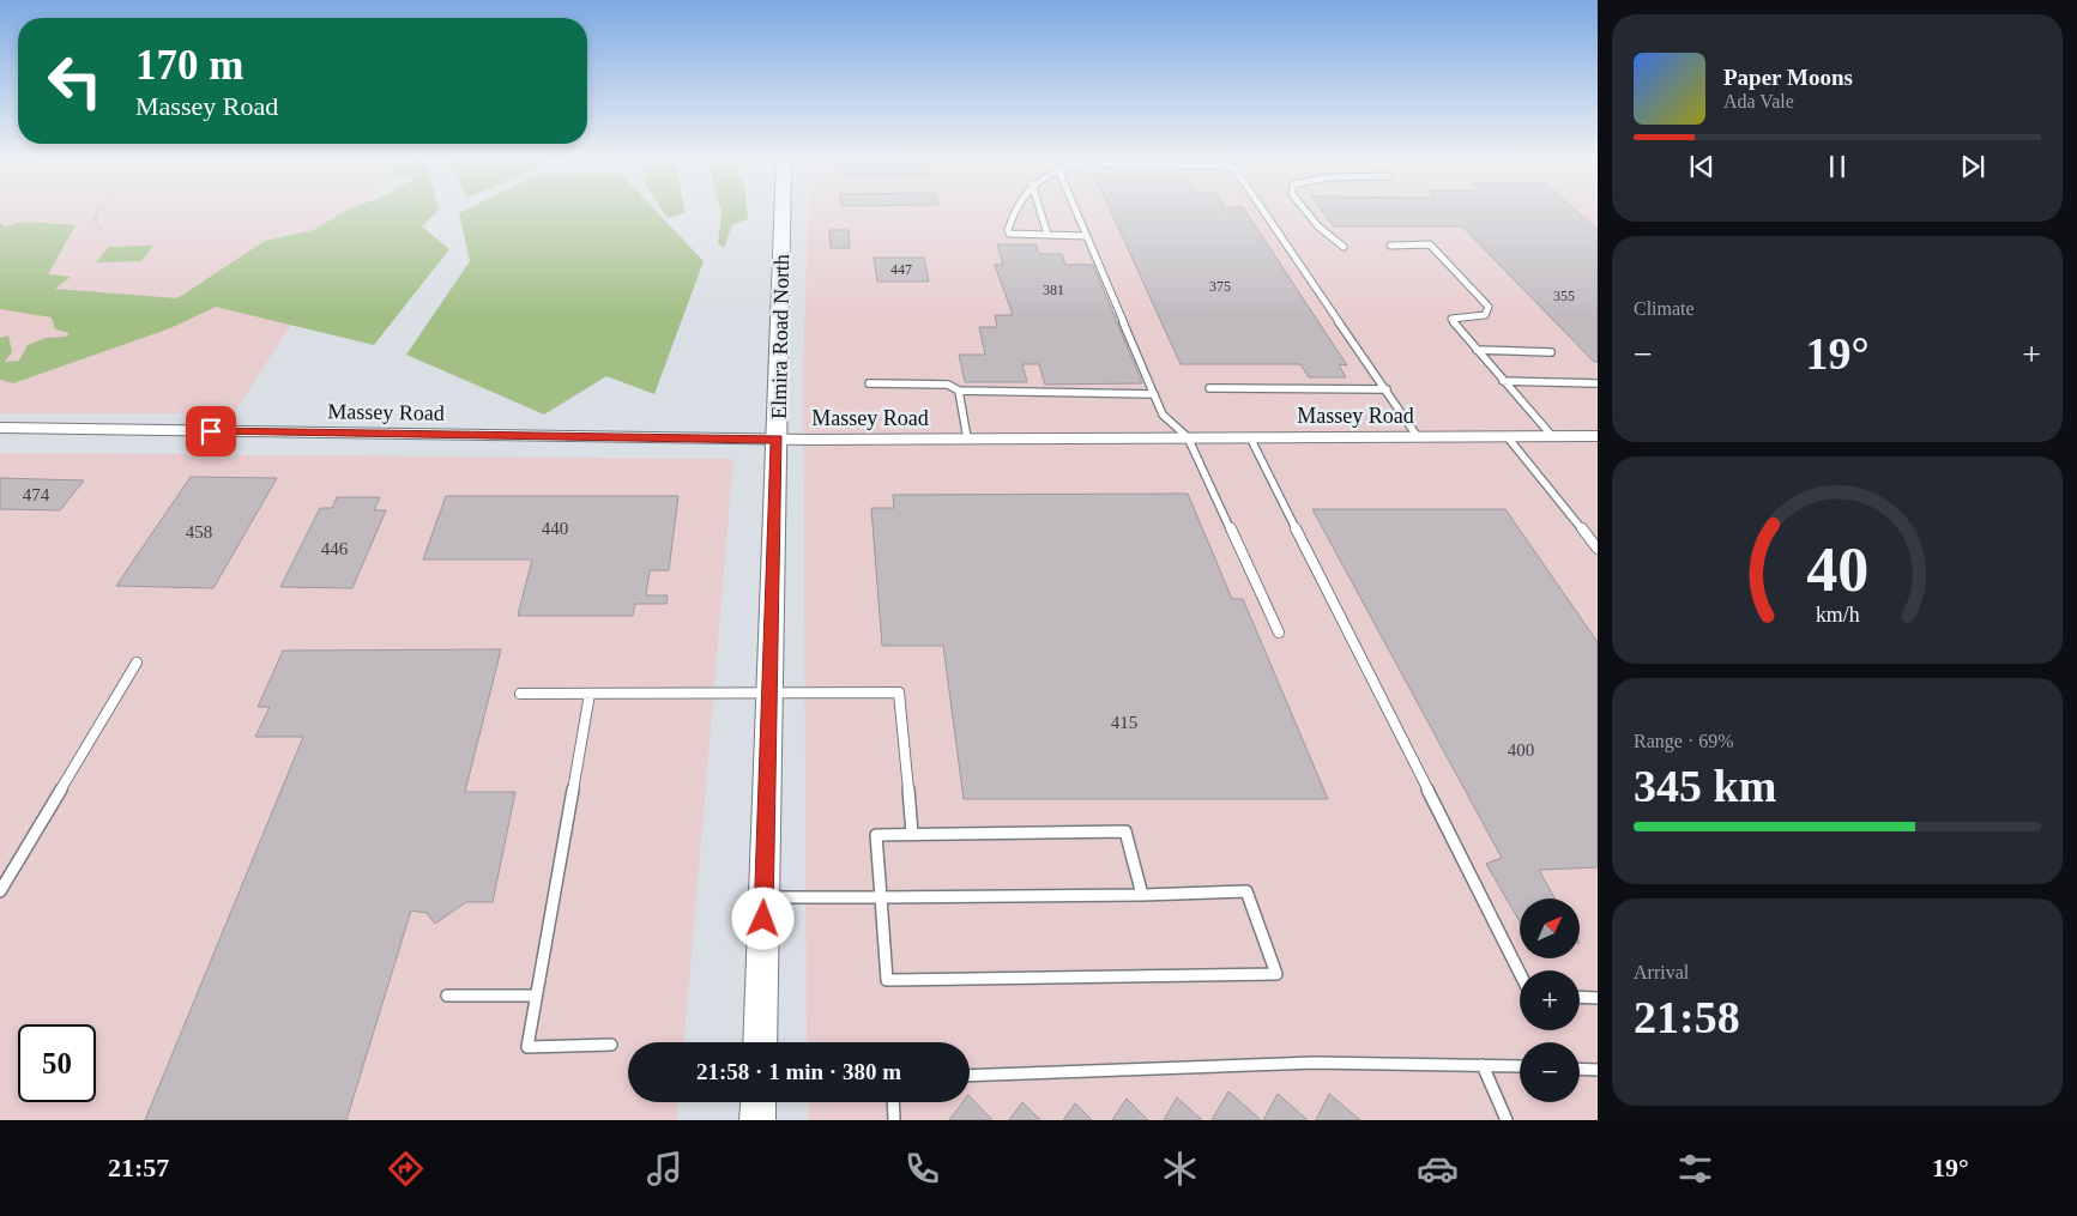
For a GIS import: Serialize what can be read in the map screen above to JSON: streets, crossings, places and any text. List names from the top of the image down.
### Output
{
  "streets": {
    "main road": ["Elmira Road North"],
    "street": ["Massey Road"]
  },
  "crossings": [
    ["Elmira Road North", "Massey Road"]
  ],
  "house_numbers": [
    "447",
    "375",
    "381",
    "355",
    "474",
    "440",
    "458",
    "446",
    "415",
    "400"
  ],
  "north": "top right",
  "page": {
    "turn": ["170 m", "Massey Road"],
    "song": ["Paper Moons", "Ada Vale"],
    "tile": [
      "Climate",
      ["Range · 69%", "345 km"],
      ["Arrival", "21:58"]
    ],
    "heat": ["−", "19°", "+"],
    "map_buttons": ["+", "−"],
    "limit": "50",
    "trip": "21:58 · 1 min · 380 m",
    "tabs": ["21:57", "19°"],
    "gauge": ["40", "km/h"]
  }
}
